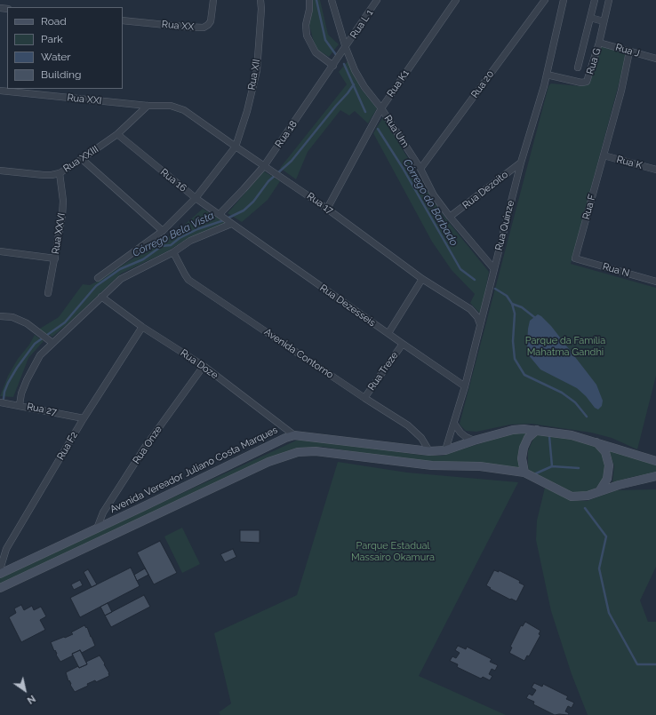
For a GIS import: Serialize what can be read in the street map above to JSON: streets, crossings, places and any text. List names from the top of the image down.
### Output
{
  "streets": {
    "main road": ["Avenida Vereador Juliano Costa Marques"],
    "street": [
      "Rua L 1",
      "Rua XX",
      "Rua J",
      "Rua G",
      "Rua XII",
      "Rua K1",
      "Rua 20",
      "Rua XXI",
      "Rua Um",
      "Rua 18",
      "Rua XXIII",
      "Rua K",
      "Rua 16",
      "Rua Dezoito",
      "Rua 17",
      "Rua F",
      "Rua Quinze",
      "Rua XXVI",
      "Rua N",
      "Rua Dezesseis",
      "Avenida Contorno",
      "Rua Doze",
      "Rua Treze",
      "Rua 27",
      "Rua Onze",
      "Rua F2"
    ]
  },
  "crossings": [
    ["Rua L 1", "Rua Um"],
    ["Rua L 1", "Rua 18"],
    ["Rua J", "Rua G"],
    ["Rua J", "Rua F"],
    ["Rua G", "Rua Quinze"],
    ["Rua XII", "Rua 16"],
    ["Rua XII", "Rua 17"],
    ["Rua K1", "Rua Um"],
    ["Rua K1", "Rua 17"],
    ["Rua 20", "Rua Um"],
    ["Rua XXI", "Rua XXIII"],
    ["Rua XXI", "Rua 17"],
    ["Rua Um", "Rua 18"],
    ["Rua Um", "Rua Dezoito"],
    ["Rua Um", "Rua Quinze"],
    ["Rua 18", "Rua 16"],
    ["Rua 18", "Rua 17"],
    ["Rua XXIII", "Rua 16"],
    ["Rua XXIII", "Rua 17"],
    ["Rua XXIII", "Rua XXVI"],
    ["Rua K", "Rua F"],
    ["Rua 16", "Rua Dezesseis"],
    ["Rua Dezoito", "Rua Quinze"],
    ["Rua 17", "Rua Quinze"],
    ["Rua F", "Rua N"],
    ["Rua Quinze", "Rua Dezesseis"],
    ["Rua Quinze", "Avenida Vereador Juliano Costa Marques"],
    ["Rua Dezesseis", "Rua Treze"],
    ["Avenida Contorno", "Rua Treze"],
    ["Avenida Contorno", "Avenida Vereador Juliano Costa Marques"],
    ["Rua Doze", "Rua Onze"],
    ["Rua Doze", "Rua F2"],
    ["Rua Doze", "Avenida Vereador Juliano Costa Marques"],
    ["Rua 27", "Rua F2"],
    ["Rua Onze", "Avenida Vereador Juliano Costa Marques"]
  ],
  "water": ["Córrego do Barbado", "Córrego Bela Vista"],
  "parks": ["Parque da Família Mahatma Gandhi", "Parque Estadual Massairo Okamura"],
  "legend": [
    "Road",
    "Park",
    "Water",
    "Building"
  ],
  "north": "bottom right"
}
